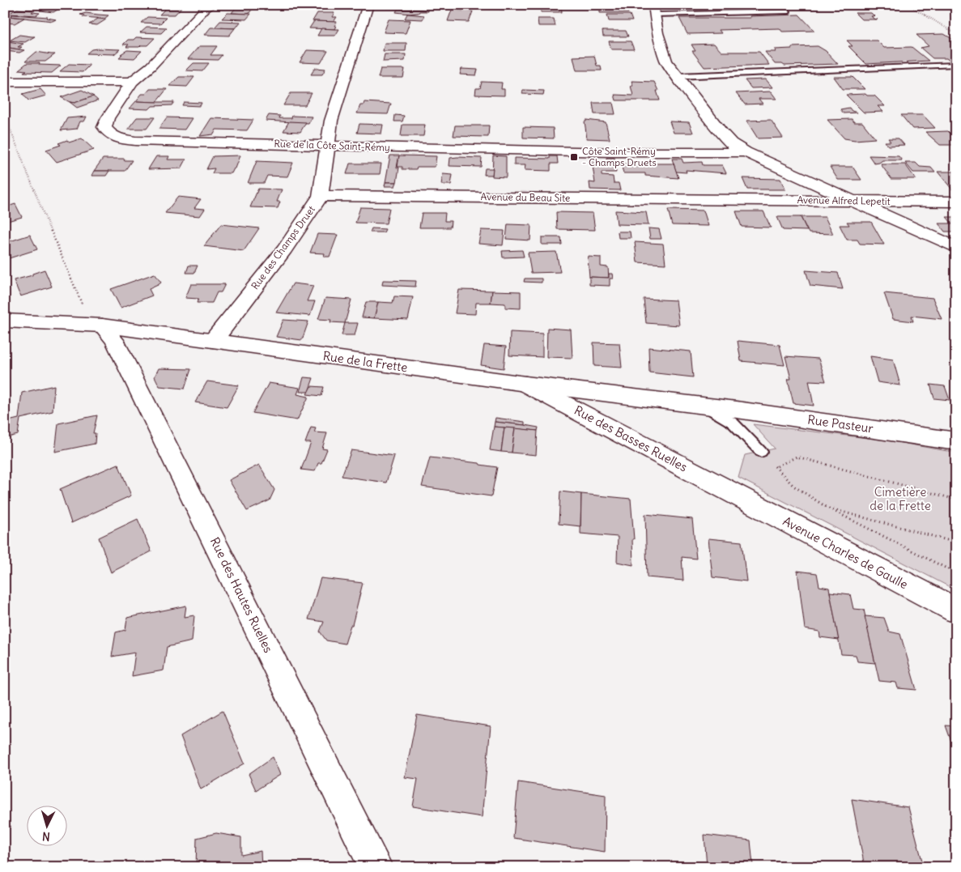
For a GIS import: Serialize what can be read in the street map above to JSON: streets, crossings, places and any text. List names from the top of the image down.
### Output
{
  "streets": {
    "street": [
      "Rue de la Côte Saint-Rémy",
      "Avenue du Beau Site",
      "Avenue Alfred Lepetit",
      "Rue des Champs Druet",
      "Rue de la Frette",
      "Rue Pasteur",
      "Rue des Basses Ruelles",
      "Avenue Charles de Gaulle",
      "Rue des Hautes Ruelles"
    ]
  },
  "crossings": [
    ["Rue de la Côte Saint-Rémy", "Rue des Champs Druet"],
    ["Avenue du Beau Site", "Avenue Alfred Lepetit"],
    ["Avenue du Beau Site", "Rue des Champs Druet"],
    ["Rue des Champs Druet", "Rue de la Frette"],
    ["Rue de la Frette", "Rue Pasteur"],
    ["Rue de la Frette", "Rue des Basses Ruelles"],
    ["Rue de la Frette", "Rue des Hautes Ruelles"],
    ["Rue des Basses Ruelles", "Avenue Charles de Gaulle"]
  ],
  "parks": ["Cimetière de la Frette"],
  "places": {
    "transit": ["Côte Saint-Rémy - Champs Druets"]
  },
  "north": "bottom"
}
